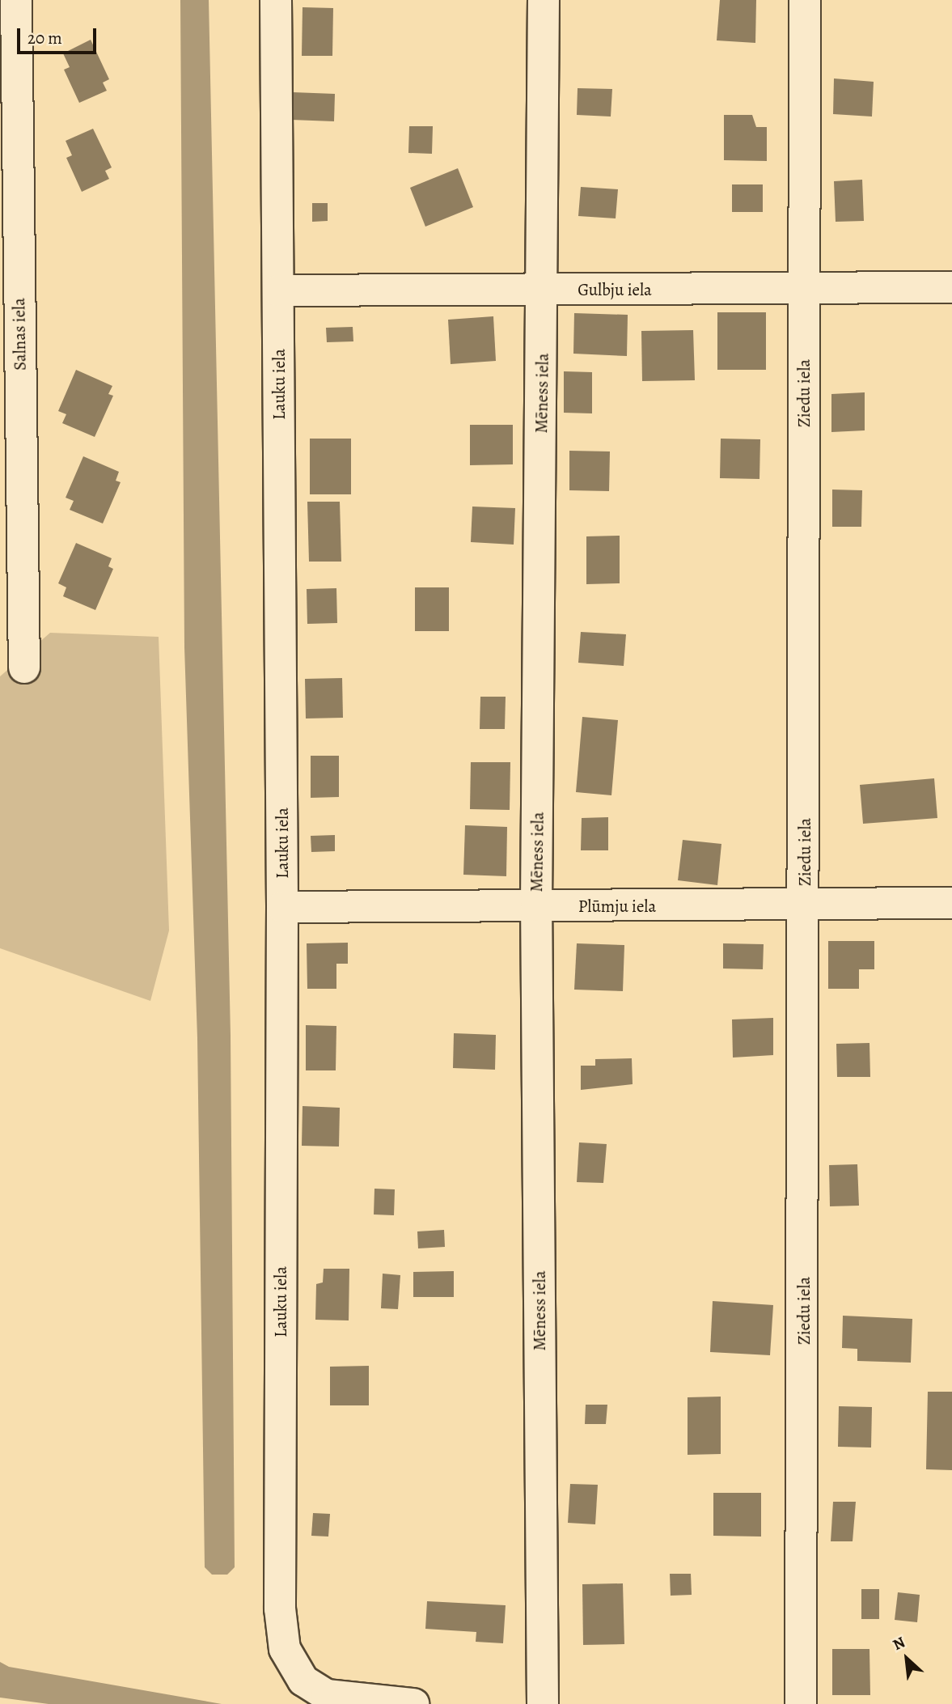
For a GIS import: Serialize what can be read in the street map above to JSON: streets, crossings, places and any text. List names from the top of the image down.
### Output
{
  "streets": {
    "street": [
      "Gulbju iela",
      "Salnas iela",
      "Lauku iela",
      "Mēness iela",
      "Ziedu iela",
      "Plūmju iela"
    ]
  },
  "crossings": [
    ["Gulbju iela", "Lauku iela"],
    ["Gulbju iela", "Mēness iela"],
    ["Gulbju iela", "Ziedu iela"],
    ["Lauku iela", "Plūmju iela"],
    ["Mēness iela", "Plūmju iela"],
    ["Ziedu iela", "Plūmju iela"]
  ],
  "scale_bar": "20 m",
  "north": "top left"
}
